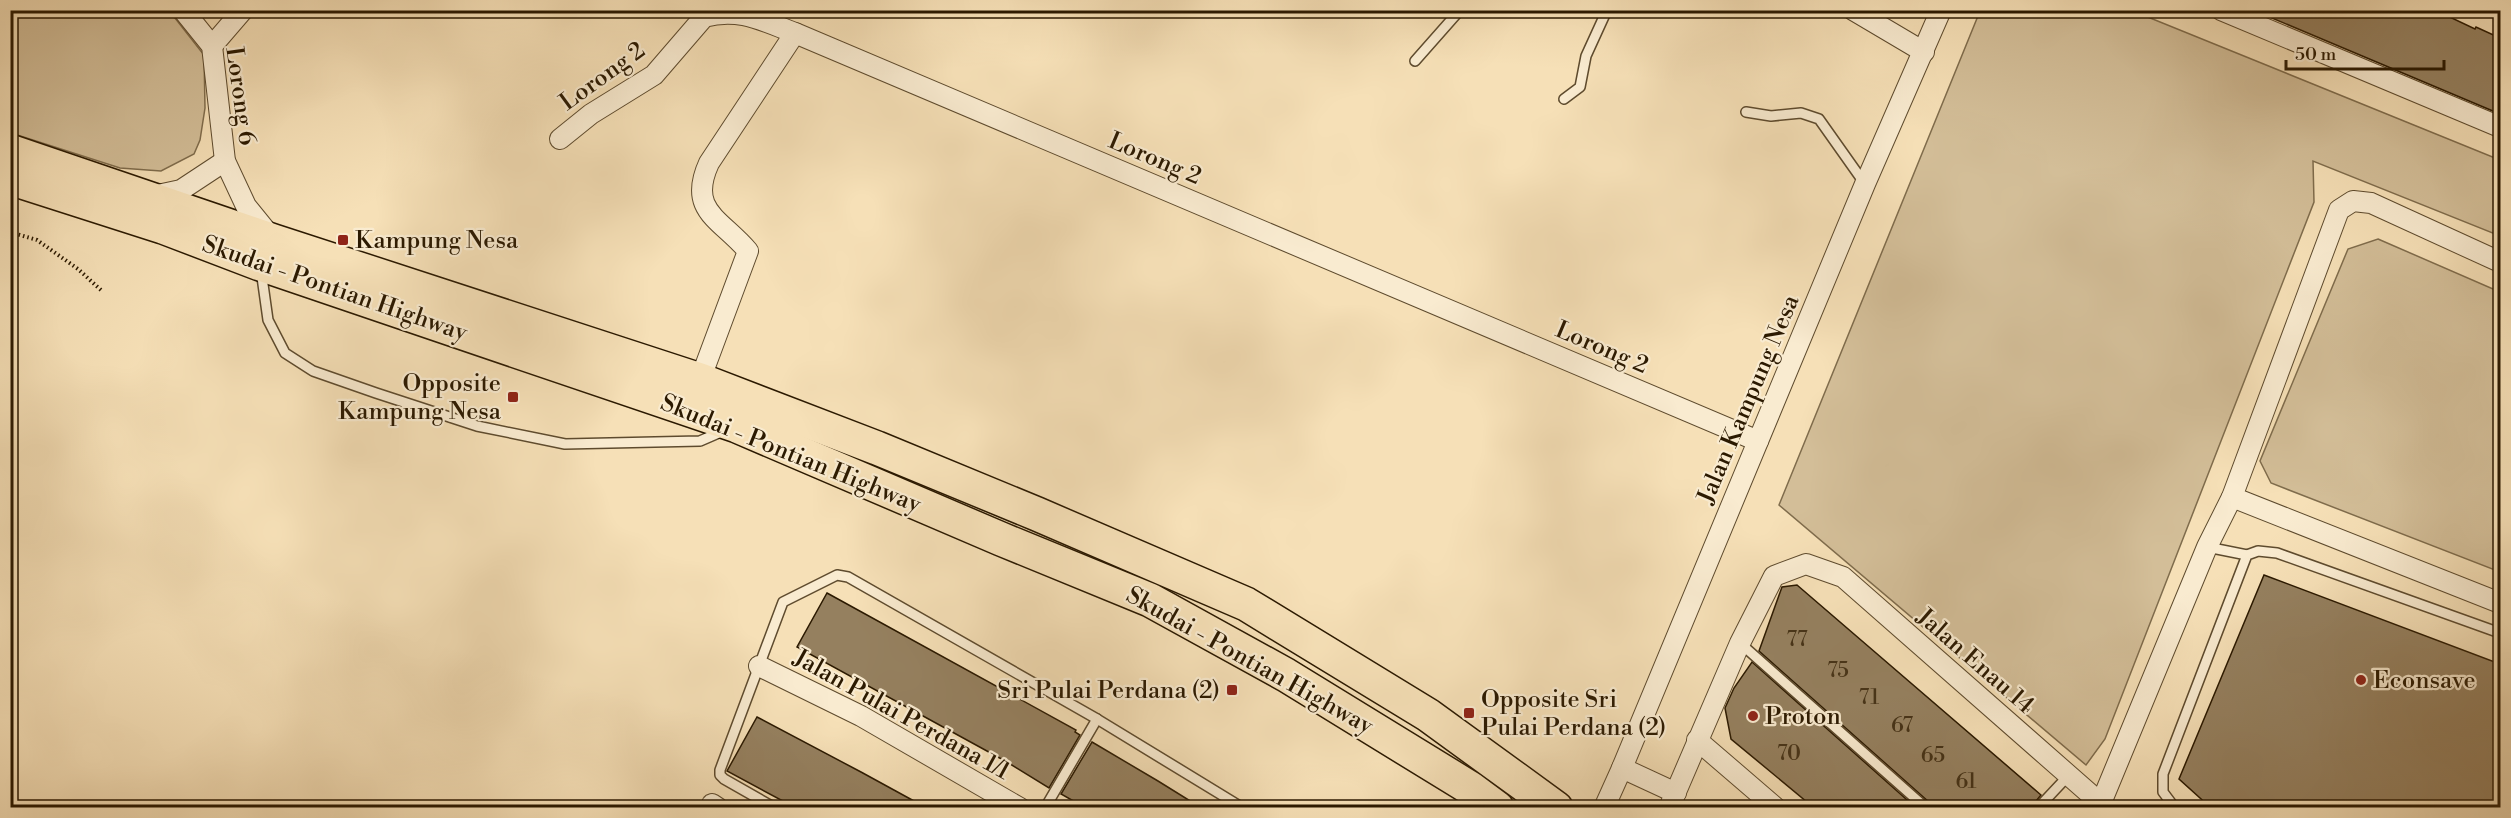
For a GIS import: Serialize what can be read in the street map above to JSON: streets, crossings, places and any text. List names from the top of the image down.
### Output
{
  "streets": {
    "highway": ["Skudai - Pontian Highway"],
    "street": [
      "Lorong 2",
      "Lorong 6",
      "Jalan Kampung Nesa",
      "Jalan Enau 14",
      "Jalan Pulai Perdana 1/1"
    ]
  },
  "crossings": [
    ["Lorong 2", "Jalan Kampung Nesa"],
    ["Lorong 6", "Skudai - Pontian Highway"]
  ],
  "places": {
    "transit": [
      "Kampung Nesa",
      "Opposite Kampung Nesa",
      "Sri Pulai Perdana (2)",
      "Opposite Sri Pulai Perdana (2)"
    ],
    "other": ["Econsave", "Proton"]
  },
  "house_numbers": [
    "77",
    "75",
    "71",
    "67",
    "70",
    "65",
    "61"
  ],
  "scale_bar": "50 m"
}
